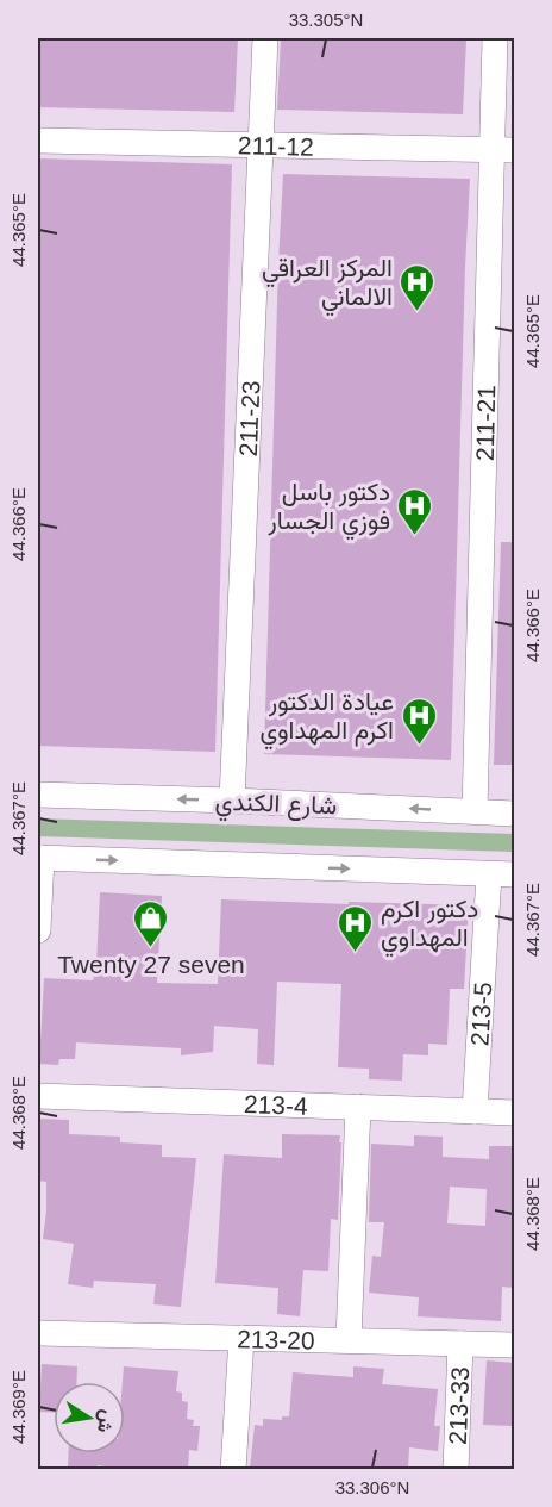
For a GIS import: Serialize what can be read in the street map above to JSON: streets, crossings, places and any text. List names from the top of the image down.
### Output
{
  "streets": {
    "street": [
      "211-12",
      "211-23",
      "211-21",
      "شارع الكندي",
      "213-5",
      "213-4",
      "213-20",
      "213-33"
    ]
  },
  "crossings": [
    ["211-12", "211-23"],
    ["211-12", "211-21"],
    ["211-23", "شارع الكندي"],
    ["211-21", "شارع الكندي"],
    ["213-5", "213-4"],
    ["213-20", "213-33"]
  ],
  "places": {
    "hospital": [
      "المركز العراقي الالماني",
      "دكتور باسل فوزي الجسار",
      "عيادة الدكتور اكرم المهداوي",
      "دكتور اكرم المهداوي"
    ],
    "shop": ["Twenty 27 seven"]
  },
  "north": "right",
  "coordinates": [
    "33.305°N",
    "44.365°E",
    "44.366°E",
    "44.367°E",
    "44.368°E",
    "44.369°E",
    "33.306°N"
  ]
}
